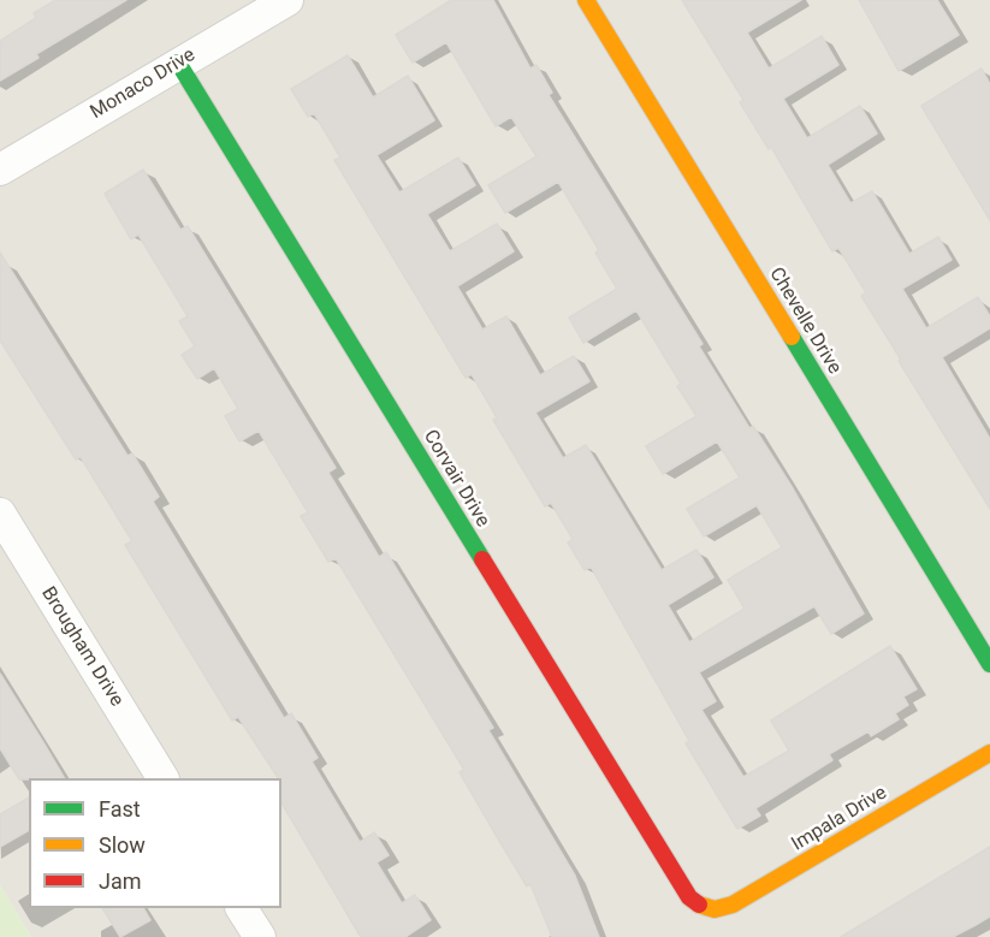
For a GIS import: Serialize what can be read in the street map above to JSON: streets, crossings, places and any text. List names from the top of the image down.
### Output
{
  "streets": {
    "street": [
      "Monaco Drive",
      "Chevelle Drive",
      "Corvair Drive",
      "Brougham Drive",
      "Impala Drive"
    ]
  },
  "crossings": [
    ["Monaco Drive", "Corvair Drive"],
    ["Corvair Drive", "Impala Drive"]
  ],
  "legend": ["Fast", "Slow", "Jam"]
}
